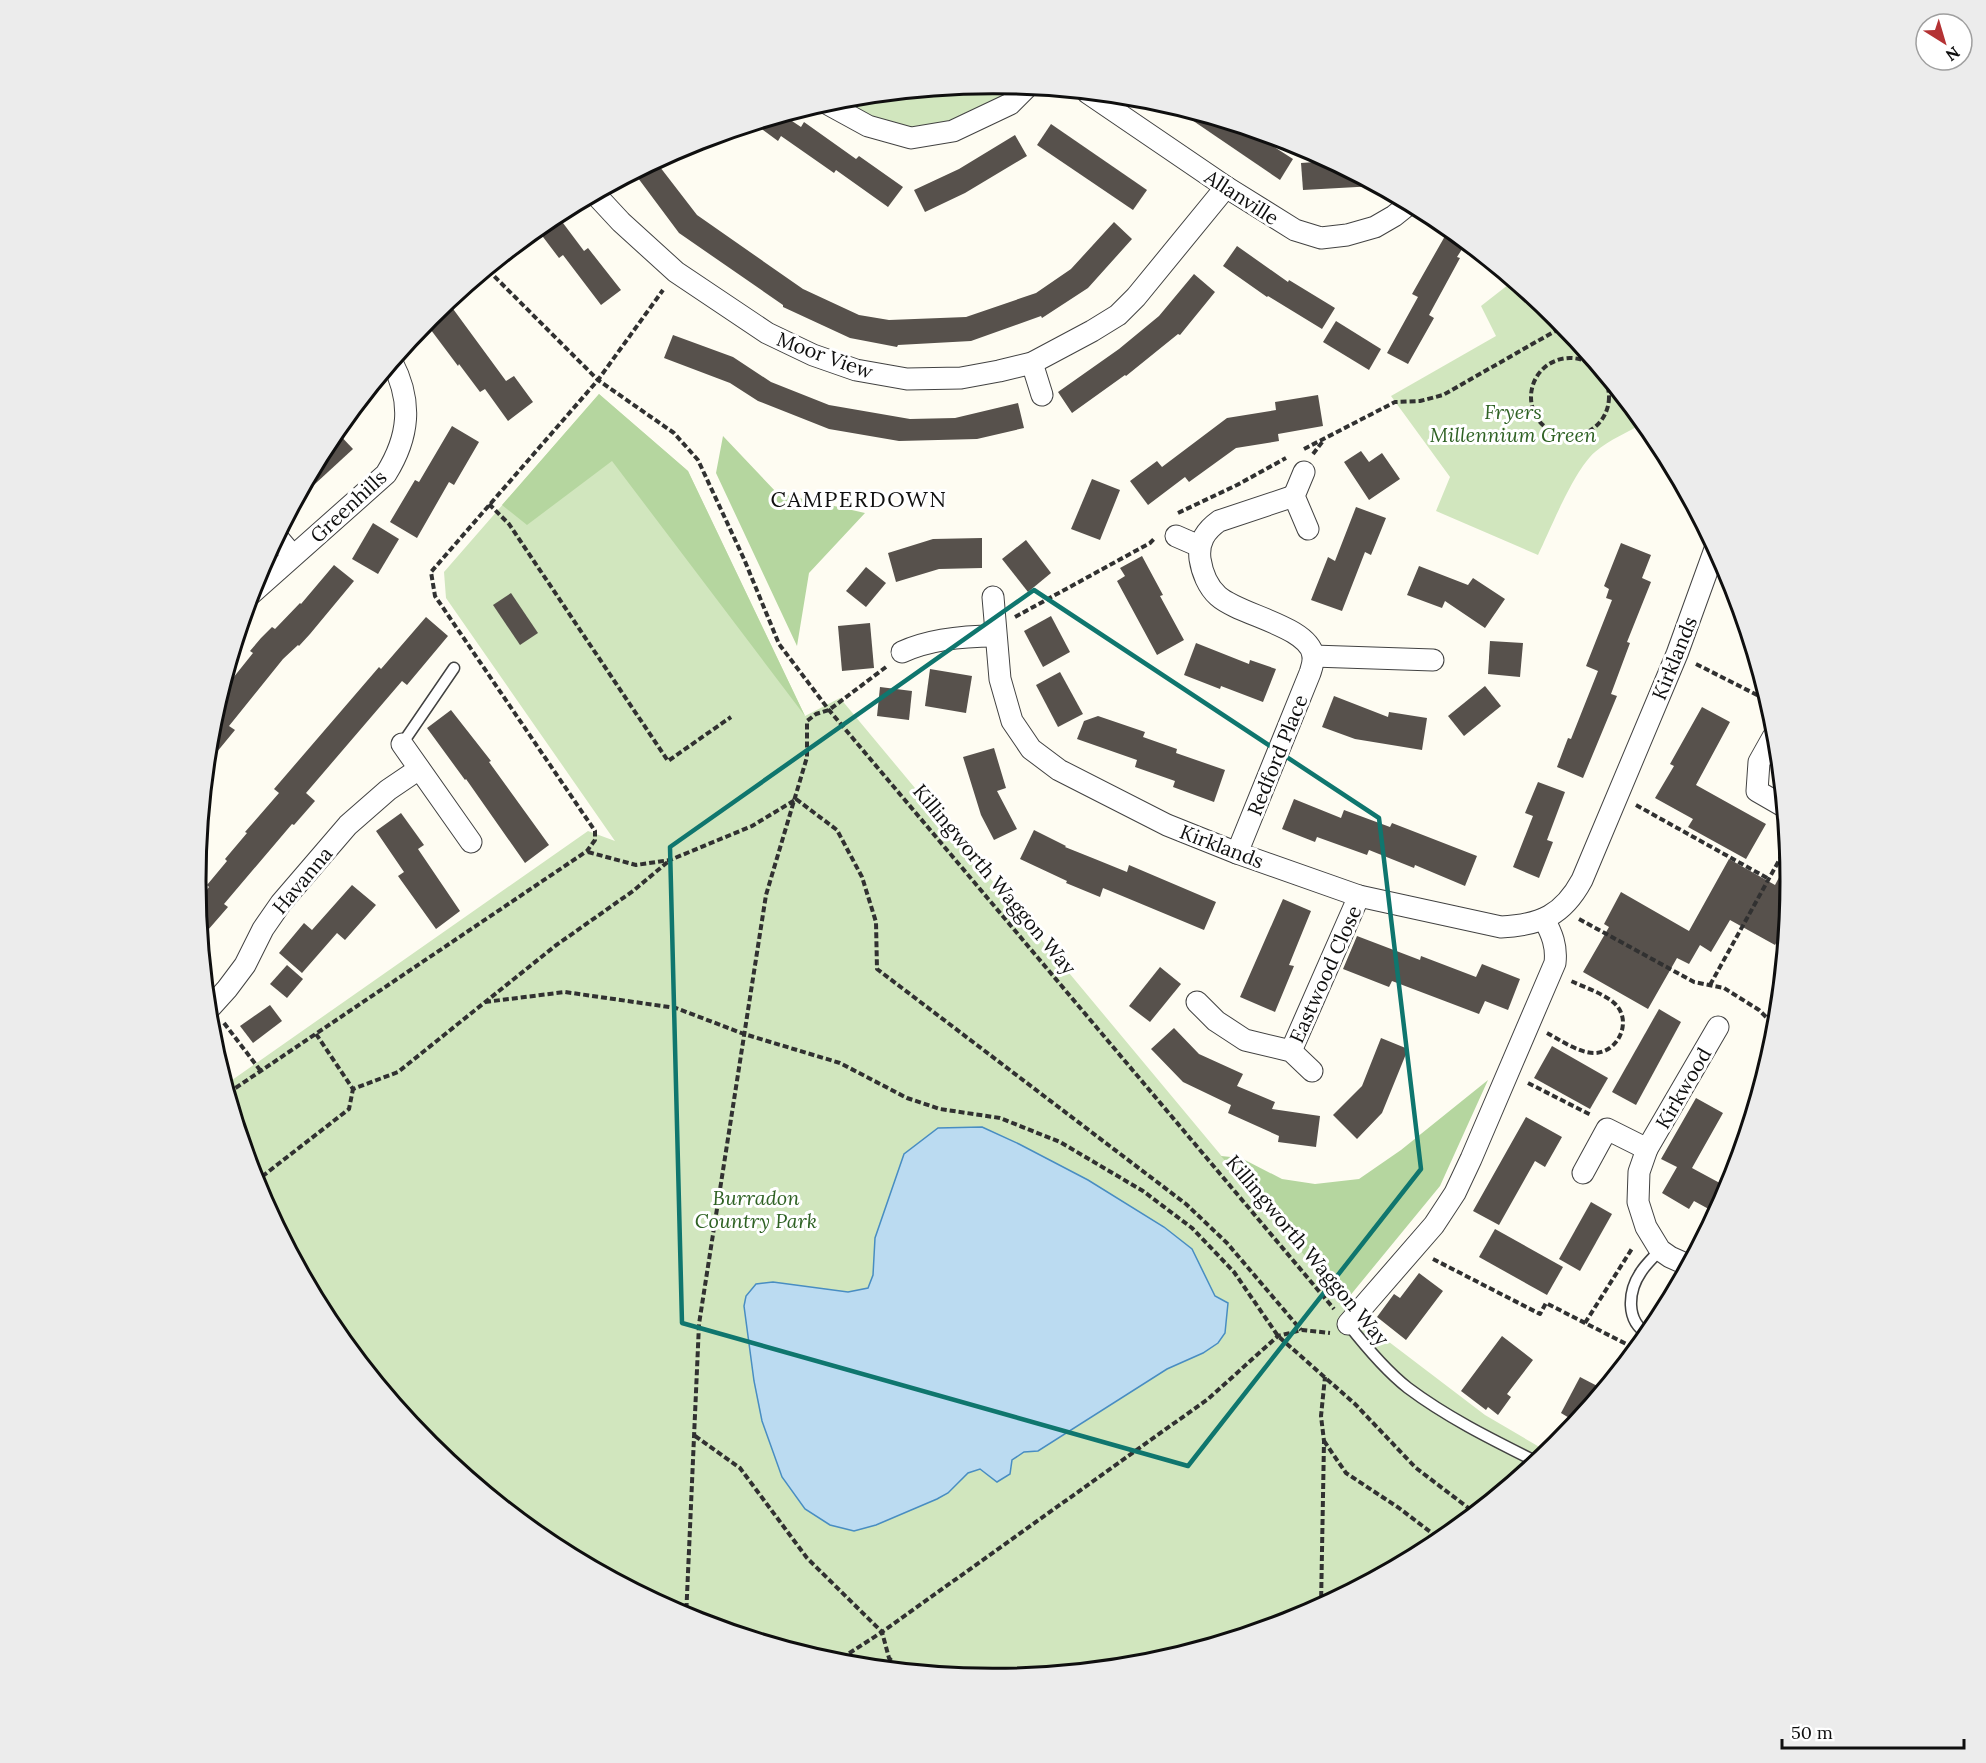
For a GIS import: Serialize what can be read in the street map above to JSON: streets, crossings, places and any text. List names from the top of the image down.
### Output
{
  "streets": {
    "street": [
      "Allanville",
      "Moor View",
      "Greenhills",
      "Kirklands",
      "Redford Place",
      "Havanna",
      "Eastwood Close",
      "Kirkwood"
    ],
    "lane": ["Killingworth Waggon Way"]
  },
  "crossings": [
    ["Allanville", "Moor View"],
    ["Kirklands", "Redford Place"],
    ["Kirklands", "Eastwood Close"]
  ],
  "districts": ["CAMPERDOWN"],
  "parks": ["Fryers Millennium Green", "Burradon Country Park"],
  "scale_bar": "50 m",
  "north": "bottom right"
}
